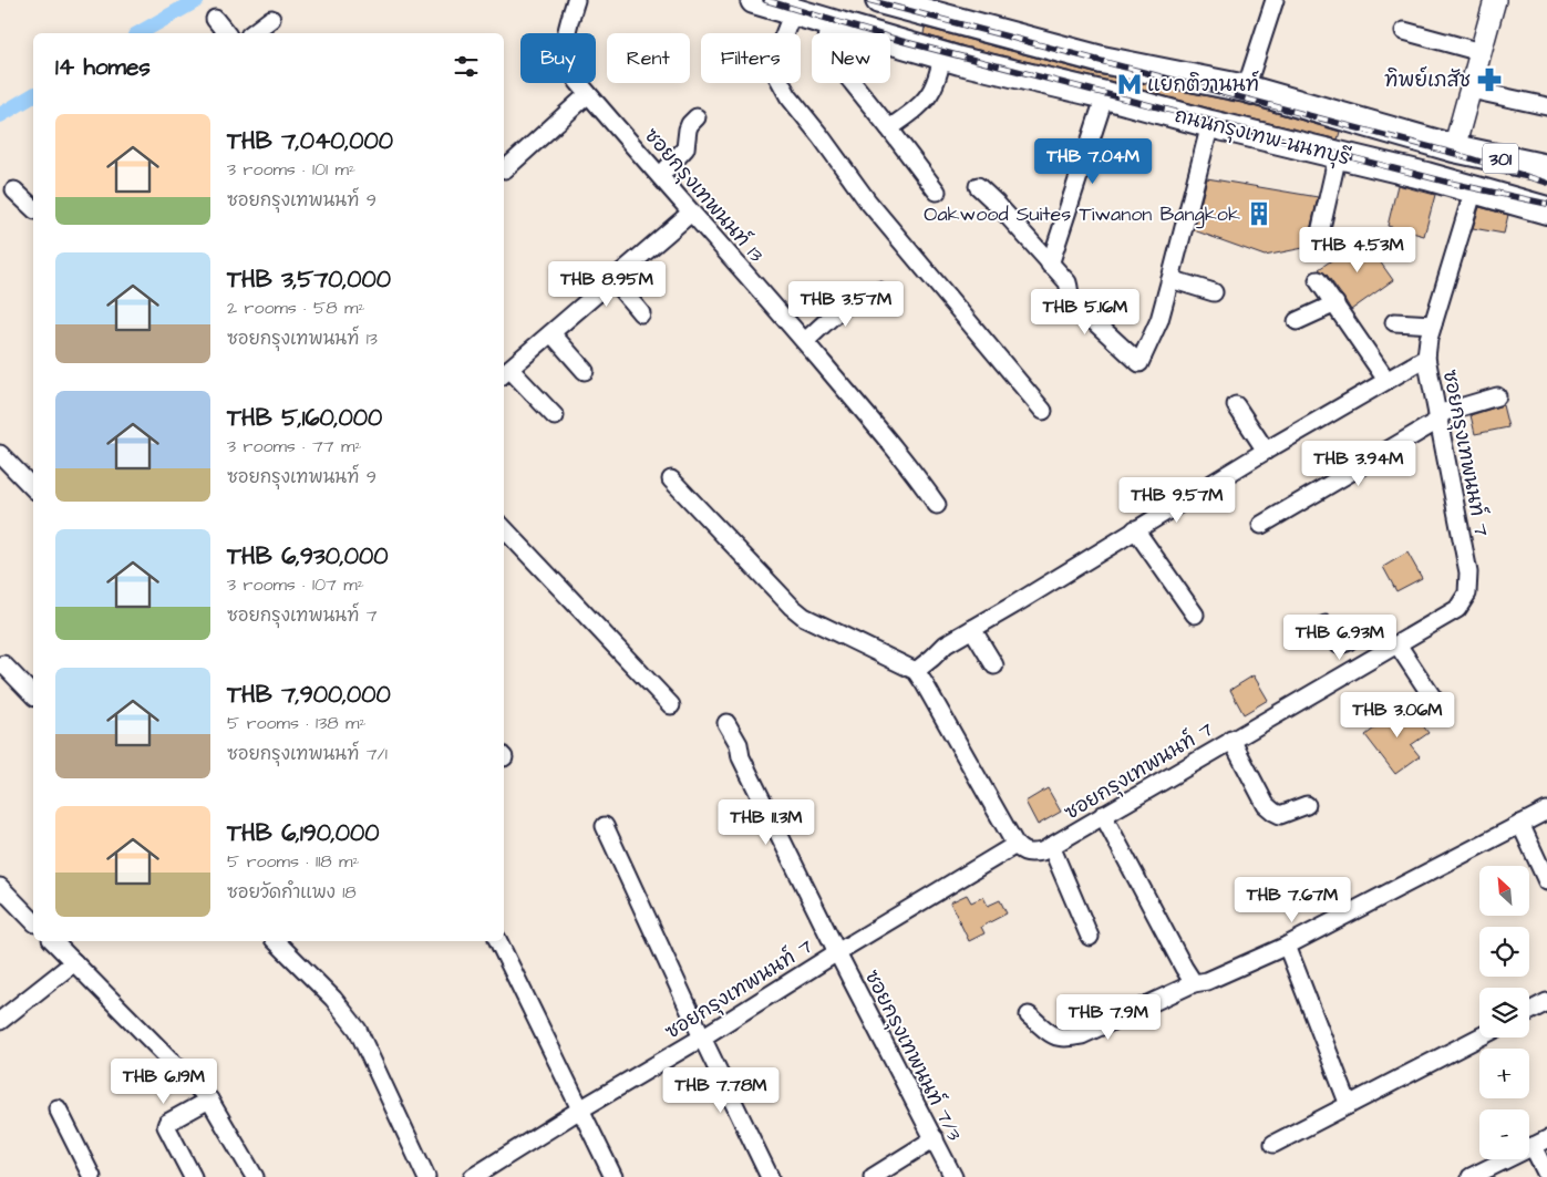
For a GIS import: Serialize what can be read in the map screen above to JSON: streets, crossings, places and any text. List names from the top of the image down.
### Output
{
  "streets": {
    "main road": ["ถนนกรุงเทพ-นนทบุรี", "301"],
    "street": ["ซอยกรุงเทพนนท์ 13", "ซอยกรุงเทพนนท์ 7", "ซอยกรุงเทพนนท์ 7/3"]
  },
  "crossings": [
    ["ถนนกรุงเทพ-นนทบุรี", "ซอยกรุงเทพนนท์ 7"],
    ["ซอยกรุงเทพนนท์ 7", "ซอยกรุงเทพนนท์ 7/3"]
  ],
  "places": {
    "pharmacy": ["ทิพย์เภสัช"],
    "metro station": ["แยกติวานนท์"],
    "building": ["Oakwood Suites Tiwanon Bangkok"]
  },
  "north": "top left",
  "page": {
    "chip": [
      "Buy",
      "Rent",
      "Filters",
      "New"
    ],
    "heading": "14 homes",
    "list": [
      {
        "name": "THB 7,040,000",
        "note": "3 rooms · 101 m² · ซอยกรุงเทพนนท์ 9"
      },
      {
        "name": "THB 3,570,000",
        "note": "2 rooms · 58 m² · ซอยกรุงเทพนนท์ 13"
      },
      {
        "name": "THB 5,160,000",
        "note": "3 rooms · 77 m² · ซอยกรุงเทพนนท์ 9"
      },
      {
        "name": "THB 6,930,000",
        "note": "3 rooms · 107 m² · ซอยกรุงเทพนนท์ 7"
      },
      {
        "name": "THB 7,900,000",
        "note": "5 rooms · 138 m² · ซอยกรุงเทพนนท์ 7/1"
      },
      {
        "name": "THB 6,190,000",
        "note": "5 rooms · 118 m² · ซอยวัดกำแพง 18"
      }
    ],
    "price": [
      "THB 7.04M",
      "THB 4.53M",
      "THB 8.95M",
      "THB 3.57M",
      "THB 5.16M",
      "THB 3.94M",
      "THB 9.57M",
      "THB 6.93M",
      "THB 3.06M",
      "THB 11.3M",
      "THB 7.67M",
      "THB 7.9M",
      "THB 6.19M",
      "THB 7.78M"
    ],
    "map_buttons": ["+", "−"]
  }
}
